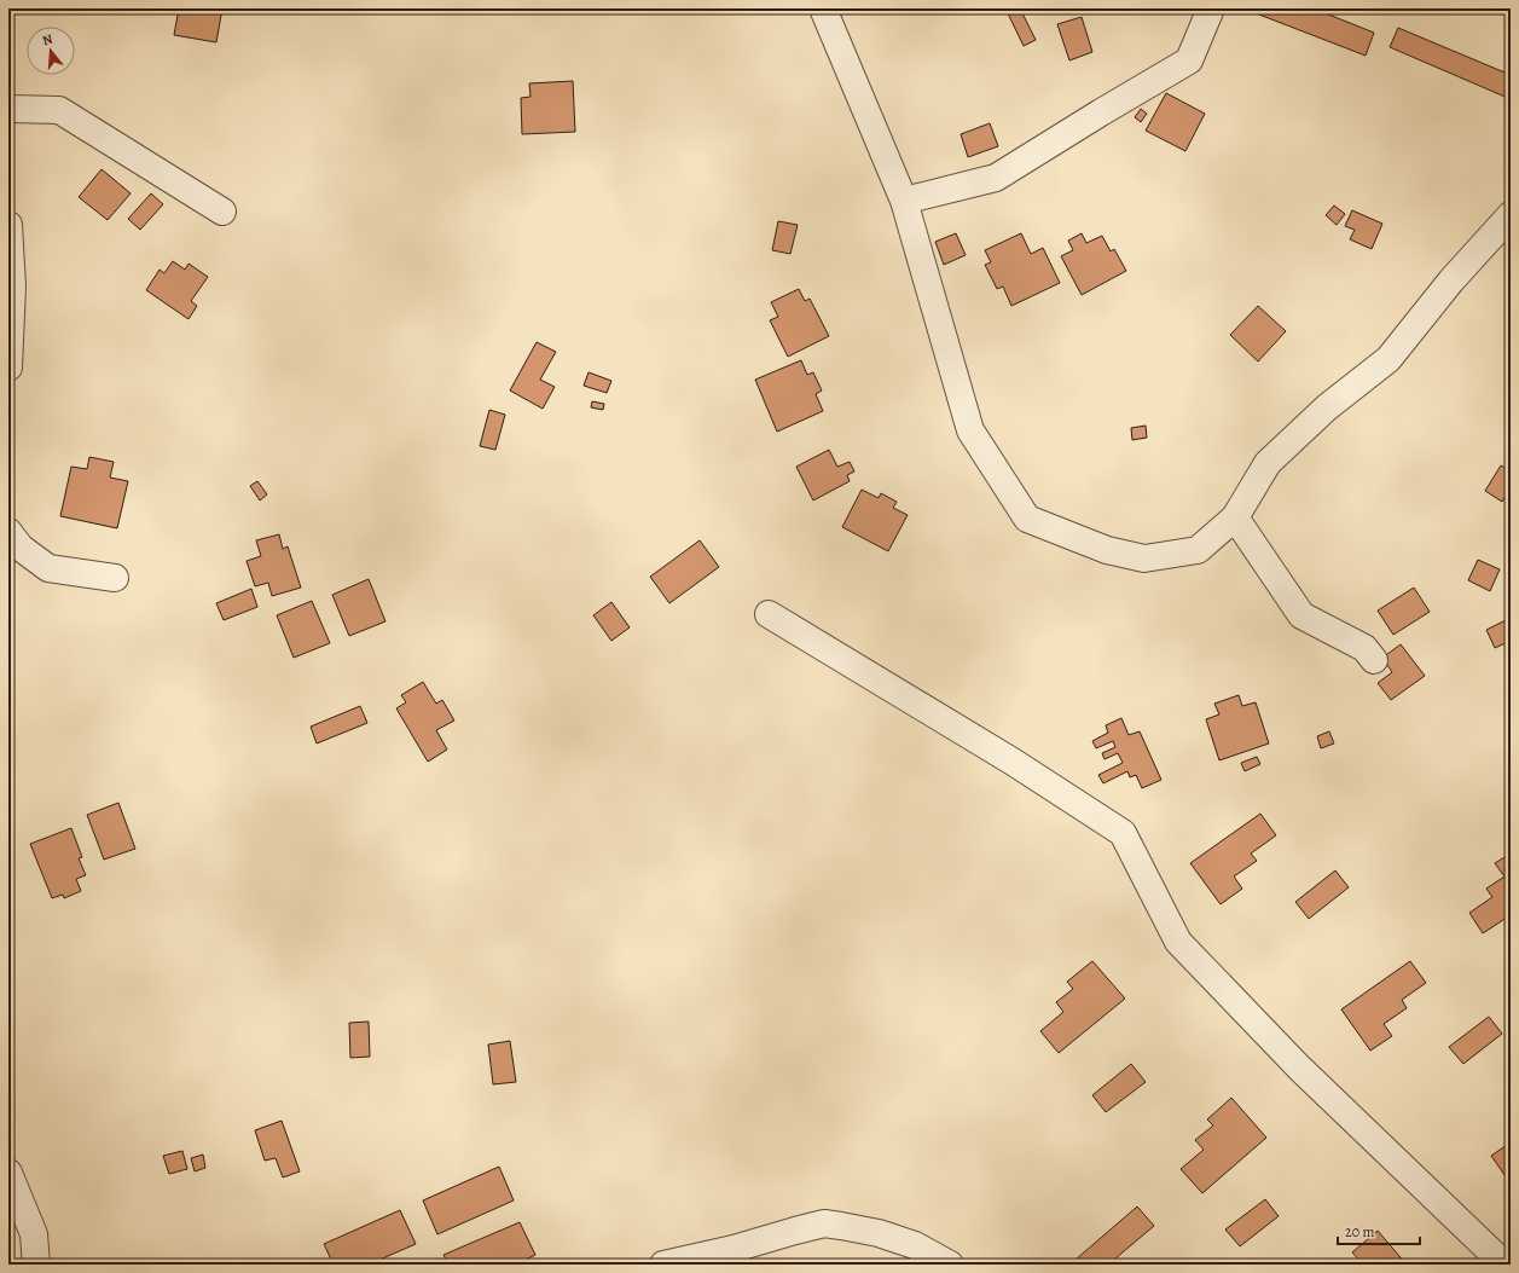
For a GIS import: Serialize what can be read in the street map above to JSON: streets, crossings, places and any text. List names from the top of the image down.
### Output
{
  "scale_bar": "20 m",
  "north": "top"
}
